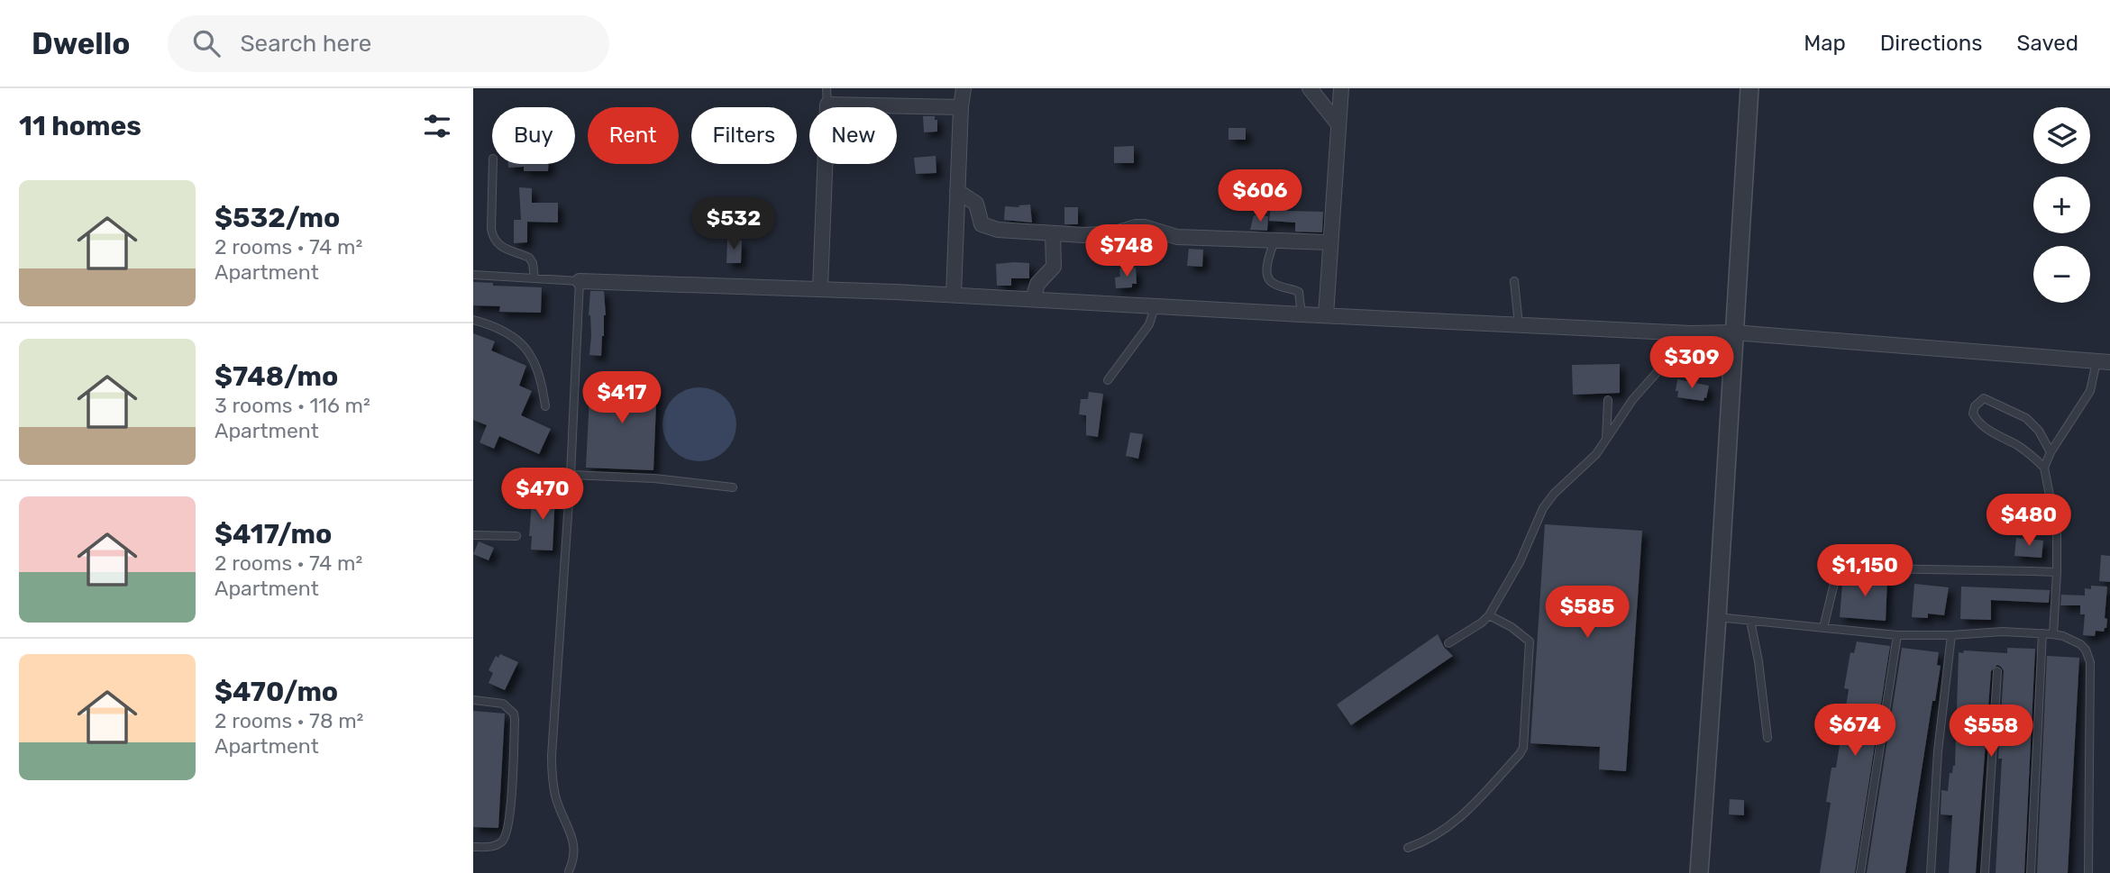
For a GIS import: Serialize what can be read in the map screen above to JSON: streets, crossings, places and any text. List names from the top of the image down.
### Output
{
  "page": {
    "header": "Dwello",
    "search": "Search here",
    "nav": ["Map", "Directions", "Saved"],
    "heading": "11 homes",
    "map_buttons": ["+", "−"],
    "chip": [
      "Buy",
      "Rent",
      "Filters",
      "New"
    ],
    "list": [
      {
        "name": "$532/mo",
        "note": "2 rooms · 74 m² · Apartment"
      },
      {
        "name": "$748/mo",
        "note": "3 rooms · 116 m² · Apartment"
      },
      {
        "name": "$417/mo",
        "note": "2 rooms · 74 m² · Apartment"
      },
      {
        "name": "$470/mo",
        "note": "2 rooms · 78 m² · Apartment"
      }
    ],
    "price": [
      "$606",
      "$532",
      "$748",
      "$309",
      "$417",
      "$470",
      "$480",
      "$1,150",
      "$585",
      "$674",
      "$558"
    ]
  }
}
